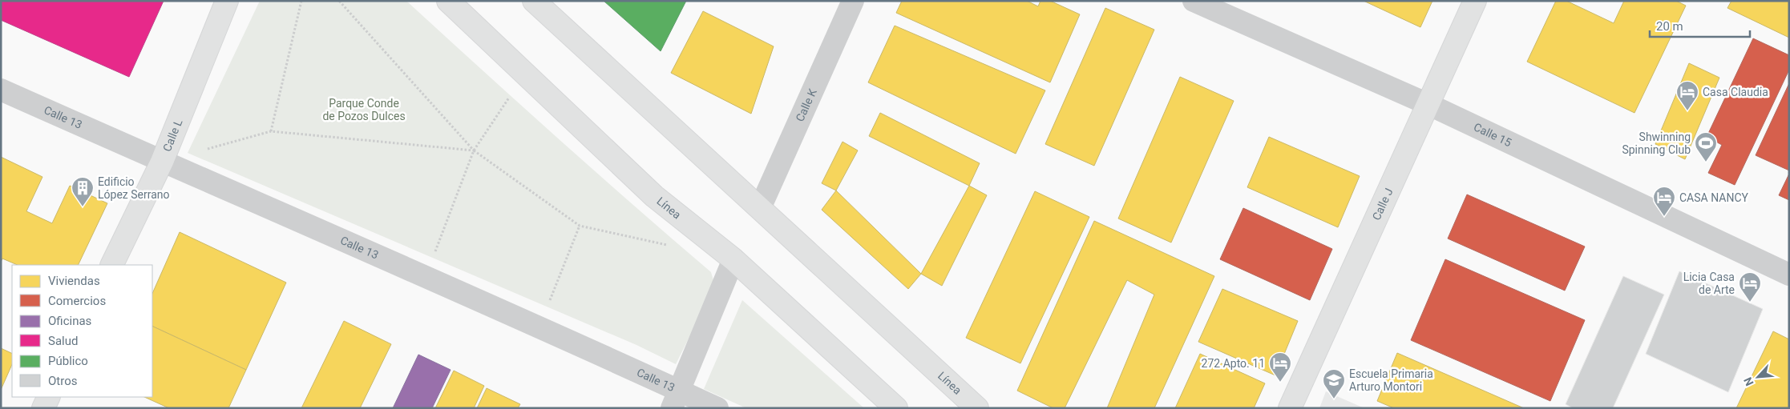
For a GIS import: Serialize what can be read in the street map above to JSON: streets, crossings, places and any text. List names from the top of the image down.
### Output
{
  "streets": {
    "main road": ["Calle L", "Calle J", "Línea"],
    "street": ["Calle K", "Calle 13", "Calle 15"]
  },
  "crossings": [
    ["Calle K", "Línea"],
    ["Calle 13", "Calle L"],
    ["Calle 15", "Calle J"]
  ],
  "parks": ["Parque Conde de Pozos Dulces"],
  "places": {
    "hotel": [
      "Casa Claudia",
      "CASA NANCY",
      "Licia Casa de Arte",
      "272 Apto. 11"
    ],
    "sports": ["Shwinning Spinning Club"],
    "building": ["Edificio López Serrano"],
    "school or university": ["Escuela Primaria Arturo Montori"]
  },
  "legend": [
    "Viviendas",
    "Comercios",
    "Oficinas",
    "Salud",
    "Público",
    "Otros"
  ],
  "scale_bar": "20 m",
  "north": "bottom left"
}
